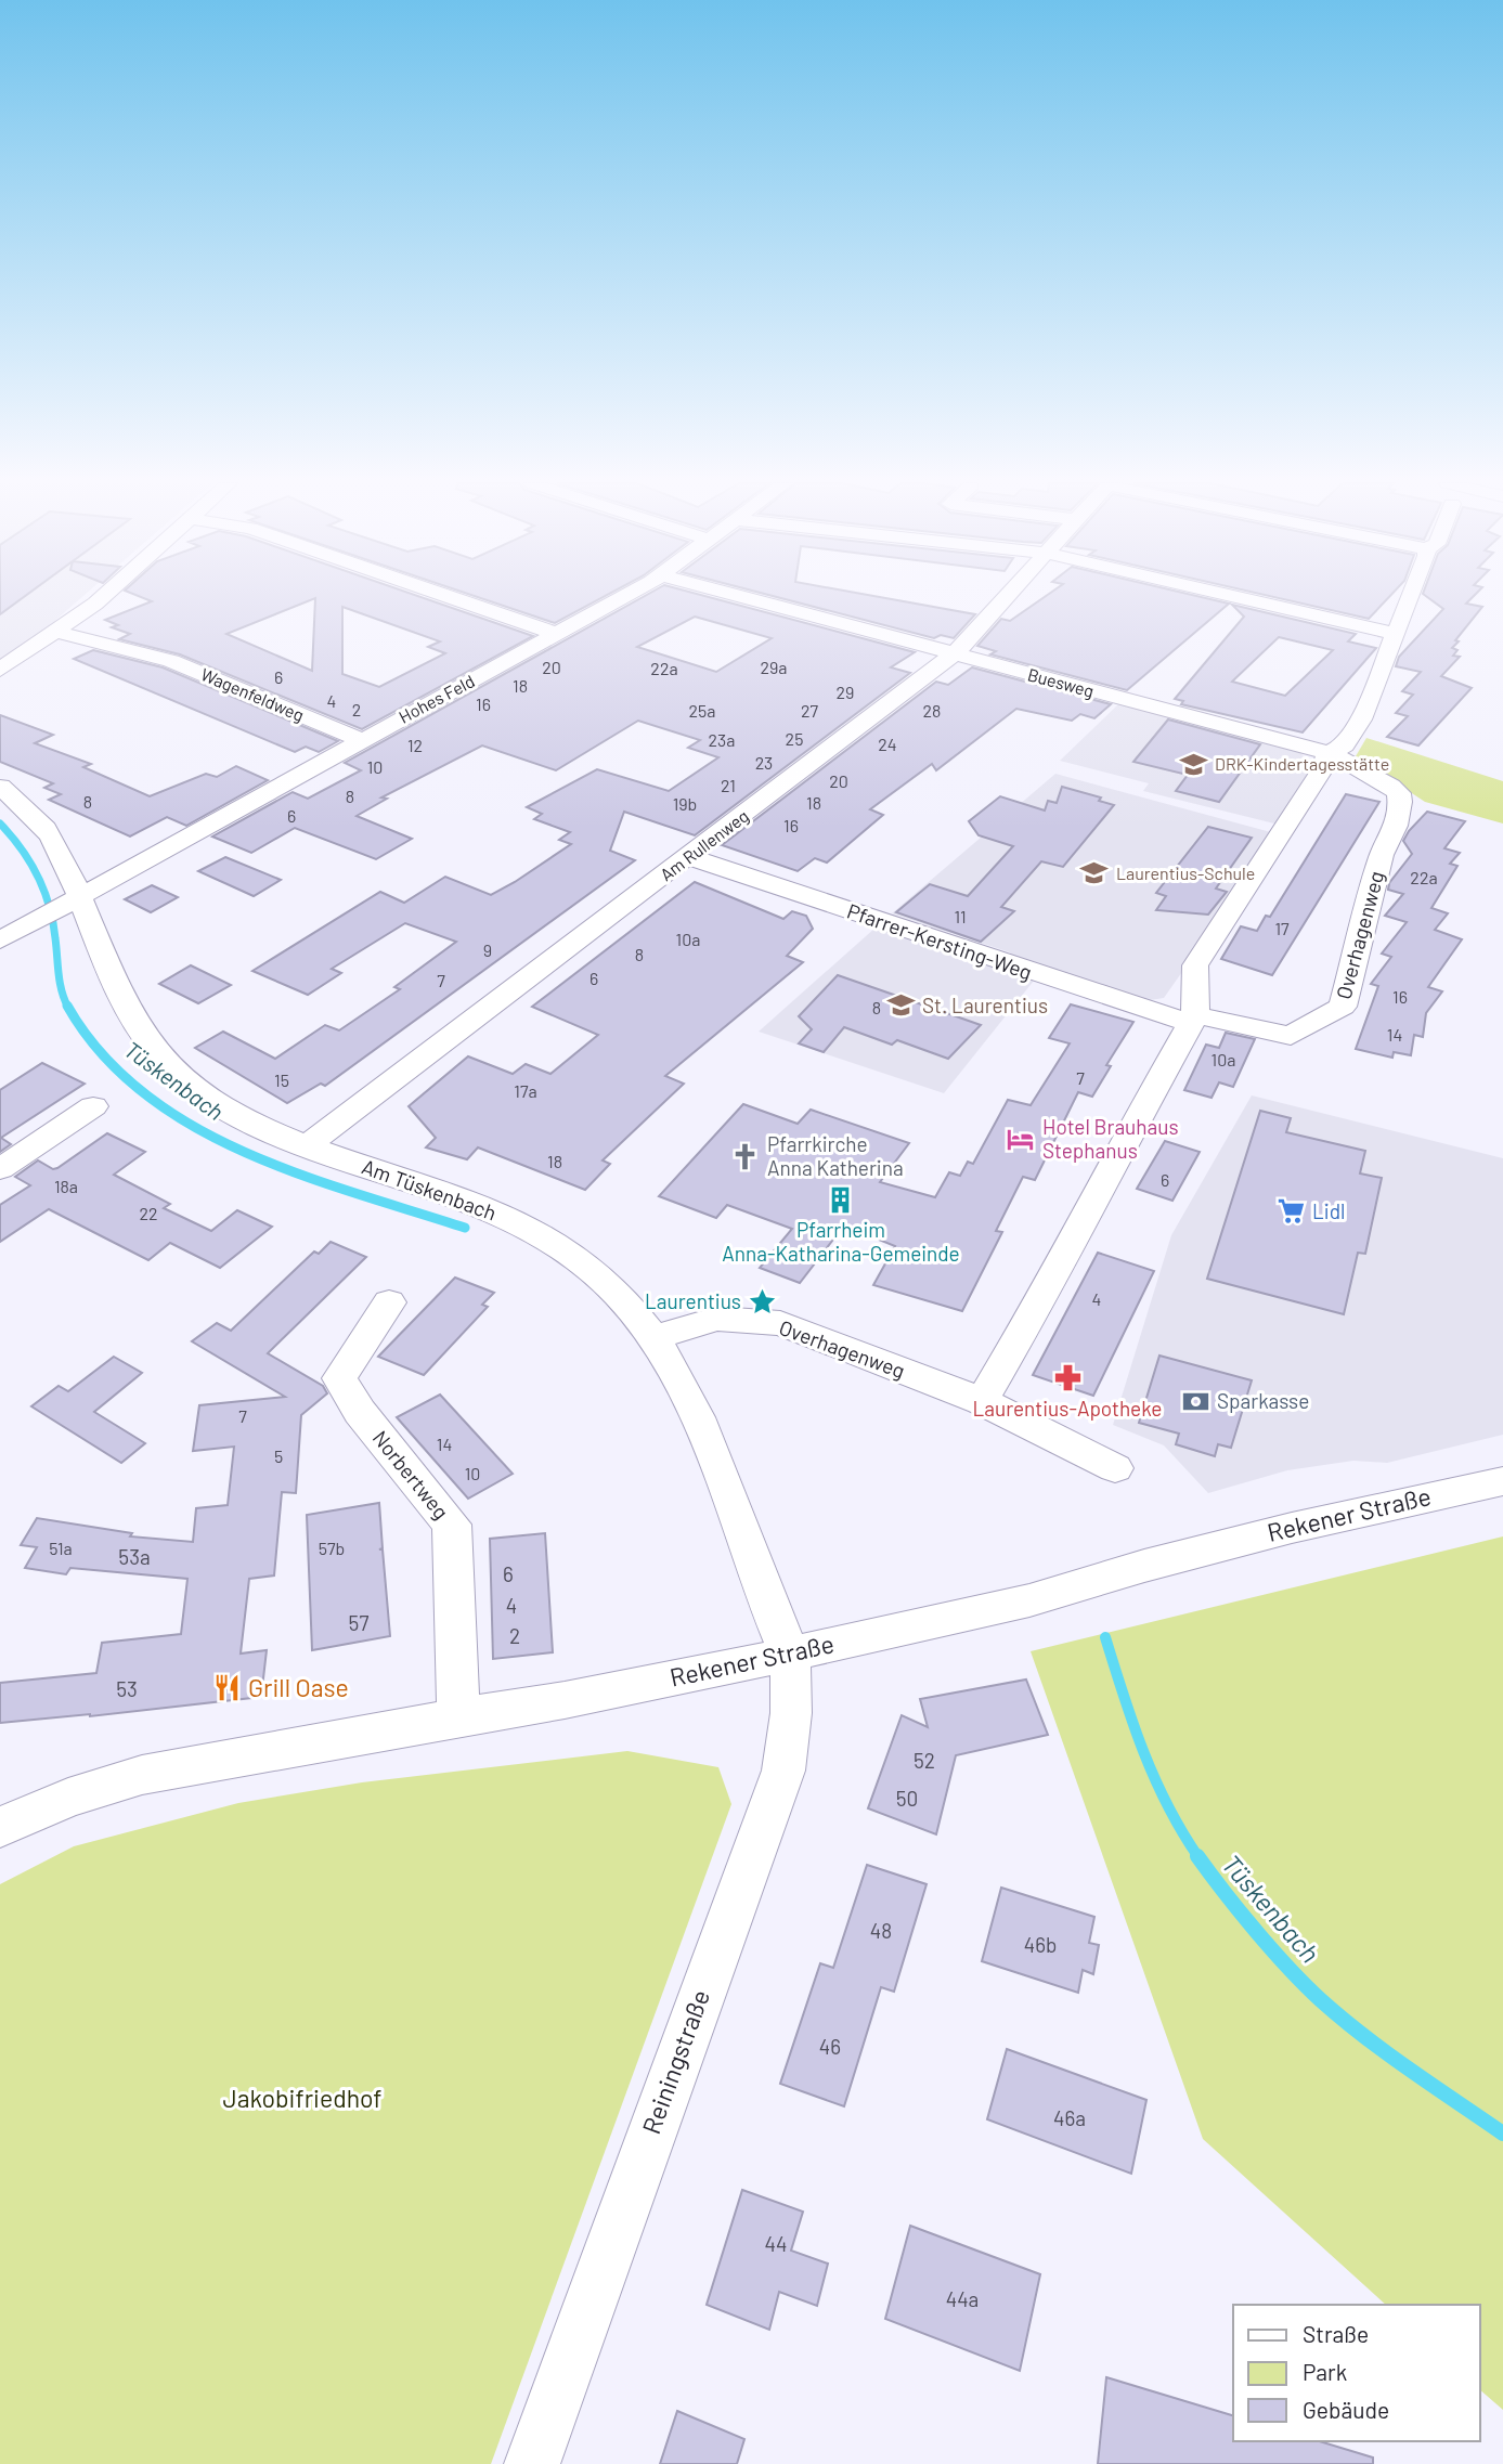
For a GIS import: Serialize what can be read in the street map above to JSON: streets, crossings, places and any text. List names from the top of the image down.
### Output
{
  "streets": {
    "street": [
      "Buesweg",
      "Wagenfeldweg",
      "Hohes Feld",
      "Am Rullenweg",
      "Overhagenweg",
      "Pfarrer-Kersting-Weg",
      "Am Tüskenbach",
      "Norbertweg",
      "Rekener Straße",
      "Reiningstraße"
    ]
  },
  "crossings": [
    ["Buesweg", "Am Rullenweg"],
    ["Buesweg", "Overhagenweg"],
    ["Wagenfeldweg", "Hohes Feld"],
    ["Hohes Feld", "Am Tüskenbach"],
    ["Am Rullenweg", "Pfarrer-Kersting-Weg"],
    ["Am Rullenweg", "Am Tüskenbach"],
    ["Overhagenweg", "Pfarrer-Kersting-Weg"],
    ["Overhagenweg", "Am Tüskenbach"],
    ["Am Tüskenbach", "Rekener Straße"],
    ["Am Tüskenbach", "Reiningstraße"],
    ["Norbertweg", "Rekener Straße"],
    ["Rekener Straße", "Reiningstraße"]
  ],
  "water": ["Tüskenbach"],
  "parks": ["Jakobifriedhof"],
  "places": {
    "school or university": ["DRK-Kindertagesstätte", "Laurentius-Schule", "St. Laurentius"],
    "hotel": ["Hotel Brauhaus Stephanus"],
    "church": ["Pfarrkirche Anna Katherina"],
    "building": ["Pfarrheim Anna-Katharina-Gemeinde"],
    "supermarket": ["Lidl"],
    "place": ["Laurentius"],
    "pharmacy": ["Laurentius-Apotheke"],
    "bank": ["Sparkasse"],
    "restaurant": ["Grill Oase"]
  },
  "house_numbers": [
    "20",
    "29a",
    "22a",
    "6",
    "18",
    "29",
    "4",
    "16",
    "2",
    "25a",
    "27",
    "28",
    "25",
    "23a",
    "24",
    "12",
    "23",
    "10",
    "20",
    "21",
    "8",
    "8",
    "18",
    "19b",
    "6",
    "16",
    "22a",
    "11",
    "17",
    "10a",
    "9",
    "8",
    "6",
    "7",
    "16",
    "8",
    "14",
    "10a",
    "7",
    "15",
    "17a",
    "18",
    "6",
    "18a",
    "22",
    "4",
    "7",
    "14",
    "5",
    "10",
    "51a",
    "57b",
    "53a",
    "6",
    "4",
    "57",
    "2",
    "53",
    "52",
    "50",
    "48",
    "46b",
    "46",
    "46a",
    "44",
    "44a"
  ],
  "legend": ["Straße", "Park", "Gebäude"]
}
